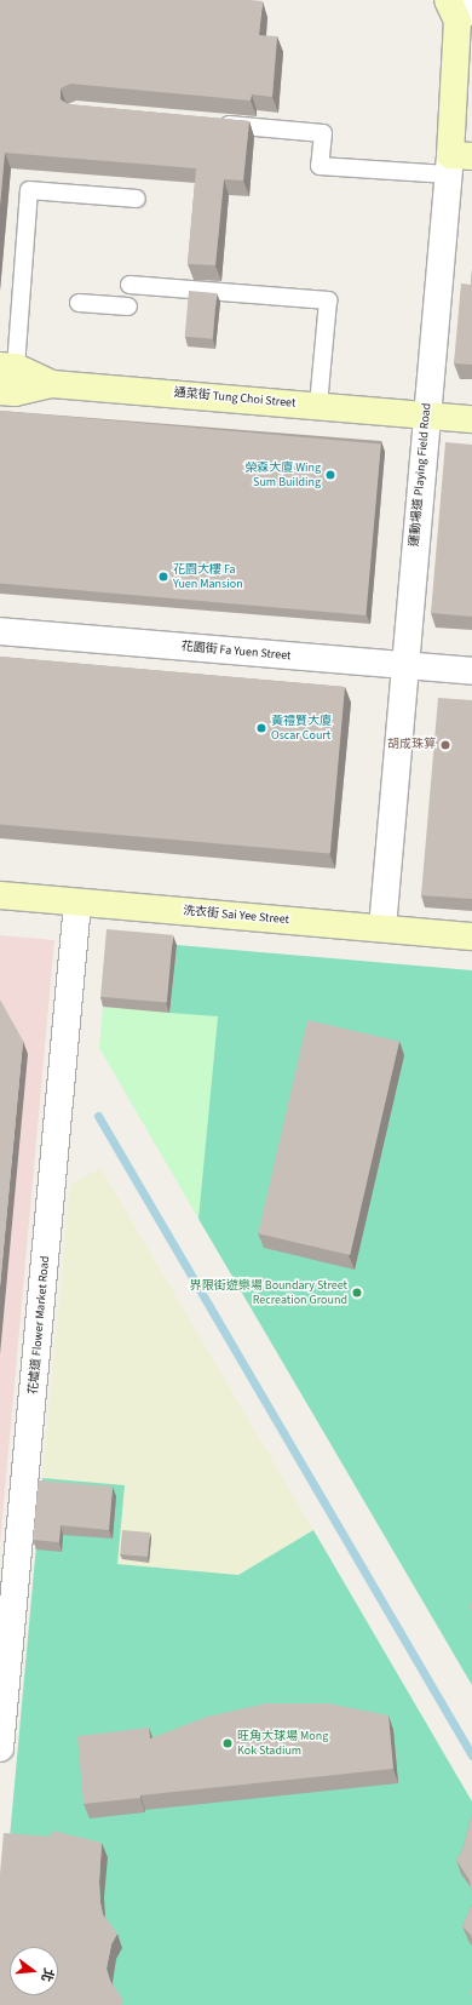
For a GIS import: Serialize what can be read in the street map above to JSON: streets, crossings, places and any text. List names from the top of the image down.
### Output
{
  "streets": {
    "street": [
      "通菜街 Tung Choi Street",
      "運動場道 Playing Field Road",
      "花園街 Fa Yuen Street",
      "洗衣街 Sai Yee Street",
      "花墟道 Flower Market Road"
    ]
  },
  "crossings": [
    ["通菜街 Tung Choi Street", "運動場道 Playing Field Road"],
    ["運動場道 Playing Field Road", "花園街 Fa Yuen Street"],
    ["運動場道 Playing Field Road", "洗衣街 Sai Yee Street"],
    ["洗衣街 Sai Yee Street", "花墟道 Flower Market Road"]
  ],
  "places": [
    "榮森大廈 Wing Sum Building",
    "花園大樓 Fa Yuen Mansion",
    "黃禮賢大廈 Oscar Court",
    "胡成珠算",
    "界限街遊樂場 Boundary Street Recreation Ground",
    "旺角大球場 Mong Kok Stadium"
  ],
  "north": "right"
}
